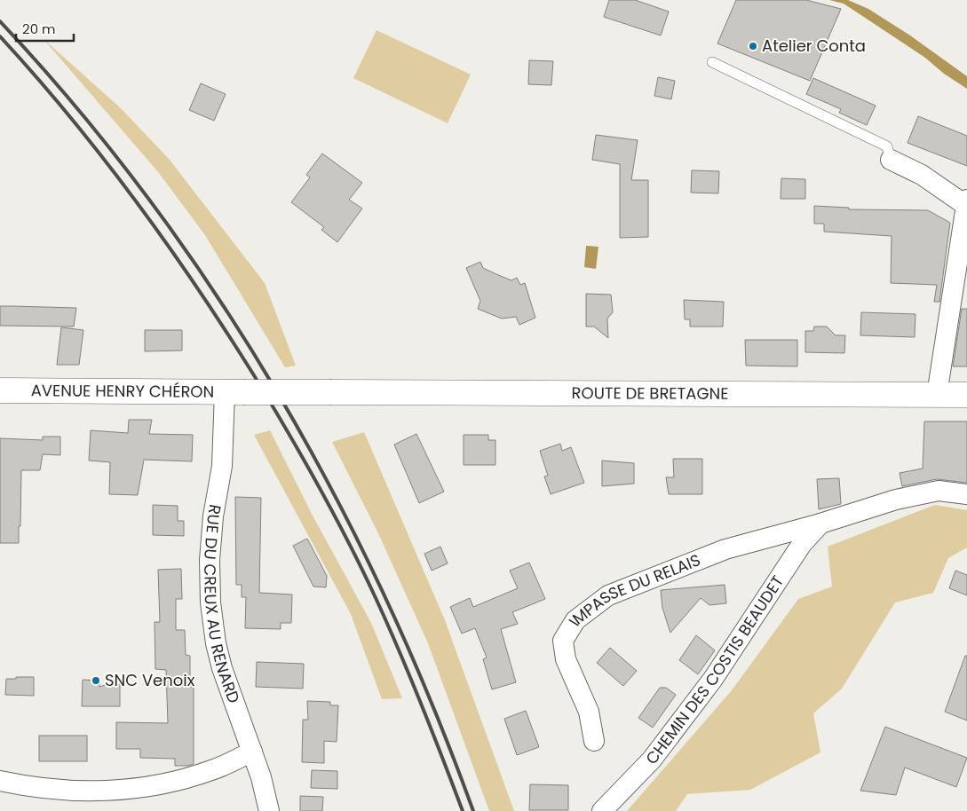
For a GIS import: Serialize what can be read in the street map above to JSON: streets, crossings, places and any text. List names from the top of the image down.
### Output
{
  "streets": {
    "main road": ["AVENUE HENRY CHÉRON", "ROUTE DE BRETAGNE"],
    "street": ["IMPASSE DU RELAIS", "RUE DU CREUX AU RENARD", "CHEMIN DES COSTIS BEAUDET"]
  },
  "crossings": [
    ["AVENUE HENRY CHÉRON", "ROUTE DE BRETAGNE"],
    ["AVENUE HENRY CHÉRON", "RUE DU CREUX AU RENARD"],
    ["IMPASSE DU RELAIS", "CHEMIN DES COSTIS BEAUDET"]
  ],
  "places": ["Atelier Conta", "SNC Venoix"],
  "scale_bar": "20 m"
}
